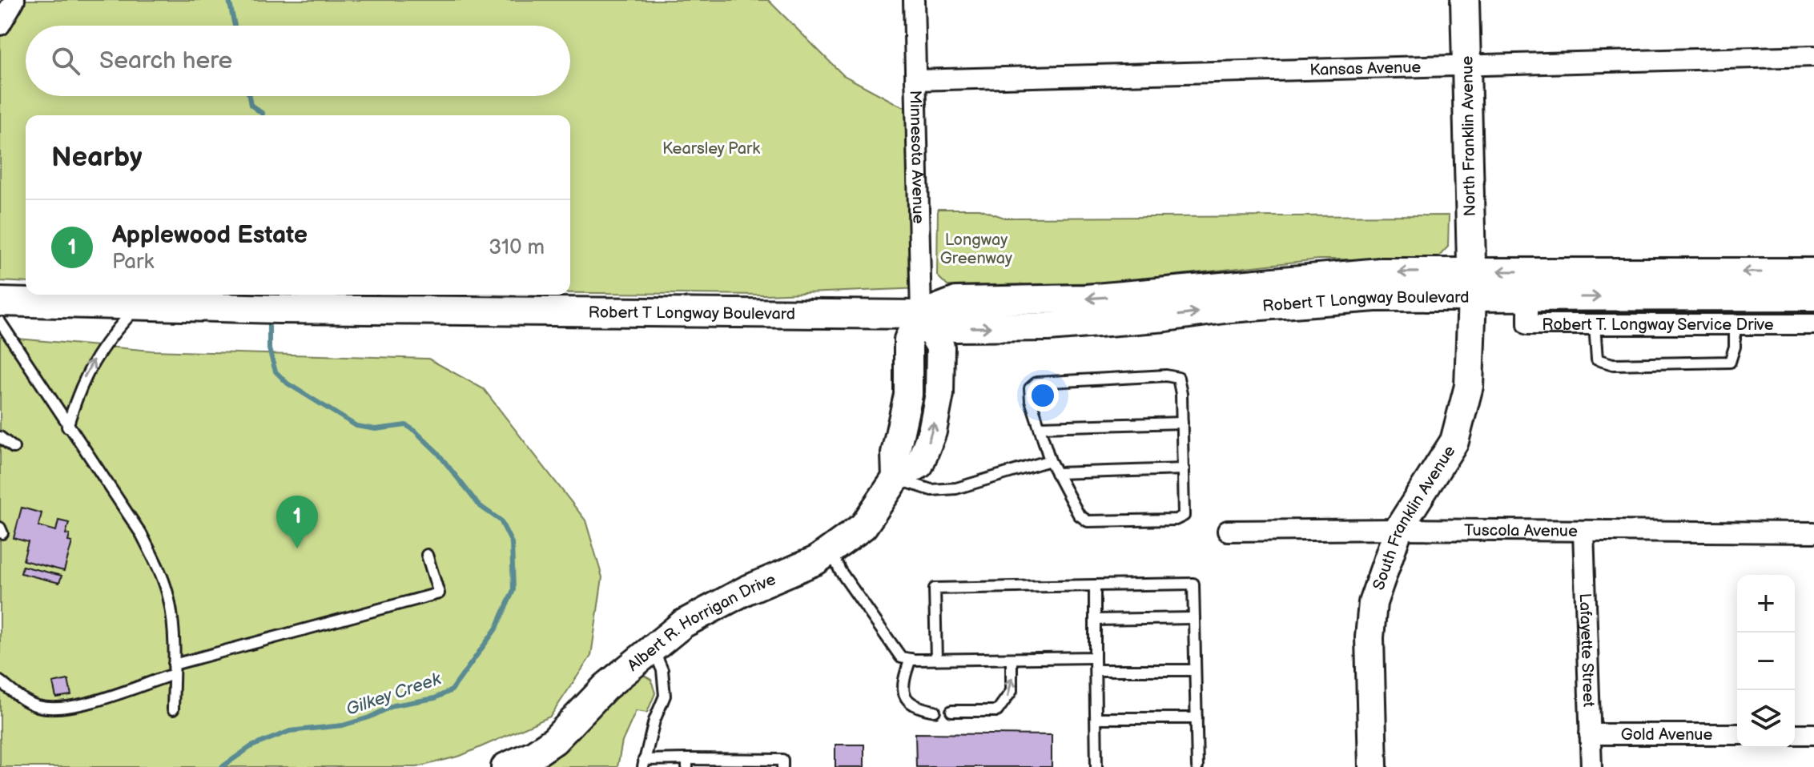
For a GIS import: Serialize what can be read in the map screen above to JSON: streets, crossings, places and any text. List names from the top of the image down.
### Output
{
  "streets": {
    "street": [
      "Kansas Avenue",
      "North Franklin Avenue",
      "Minnesota Avenue",
      "Robert T Longway Boulevard",
      "Robert T. Longway Service Drive",
      "South Franklin Avenue",
      "Tuscola Avenue",
      "Albert R. Horrigan Drive",
      "Lafayette Street",
      "Gold Avenue"
    ]
  },
  "crossings": [
    ["Kansas Avenue", "North Franklin Avenue"],
    ["Kansas Avenue", "Minnesota Avenue"],
    ["North Franklin Avenue", "Robert T Longway Boulevard"],
    ["North Franklin Avenue", "South Franklin Avenue"],
    ["Minnesota Avenue", "Robert T Longway Boulevard"],
    ["Minnesota Avenue", "Albert R. Horrigan Drive"],
    ["Robert T Longway Boulevard", "Robert T. Longway Service Drive"],
    ["Robert T Longway Boulevard", "South Franklin Avenue"],
    ["Robert T Longway Boulevard", "Albert R. Horrigan Drive"],
    ["South Franklin Avenue", "Tuscola Avenue"],
    ["Tuscola Avenue", "Lafayette Street"],
    ["Lafayette Street", "Gold Avenue"]
  ],
  "water": ["Gilkey Creek"],
  "parks": ["Kearsley Park", "Longway Greenway"],
  "page": {
    "search": "Search here",
    "heading": "Nearby",
    "list": [
      {
        "mark": "1",
        "name": "Applewood Estate",
        "note": "Park",
        "value": "310 m"
      }
    ],
    "pins": "1",
    "map_buttons": ["+", "−"]
  }
}
